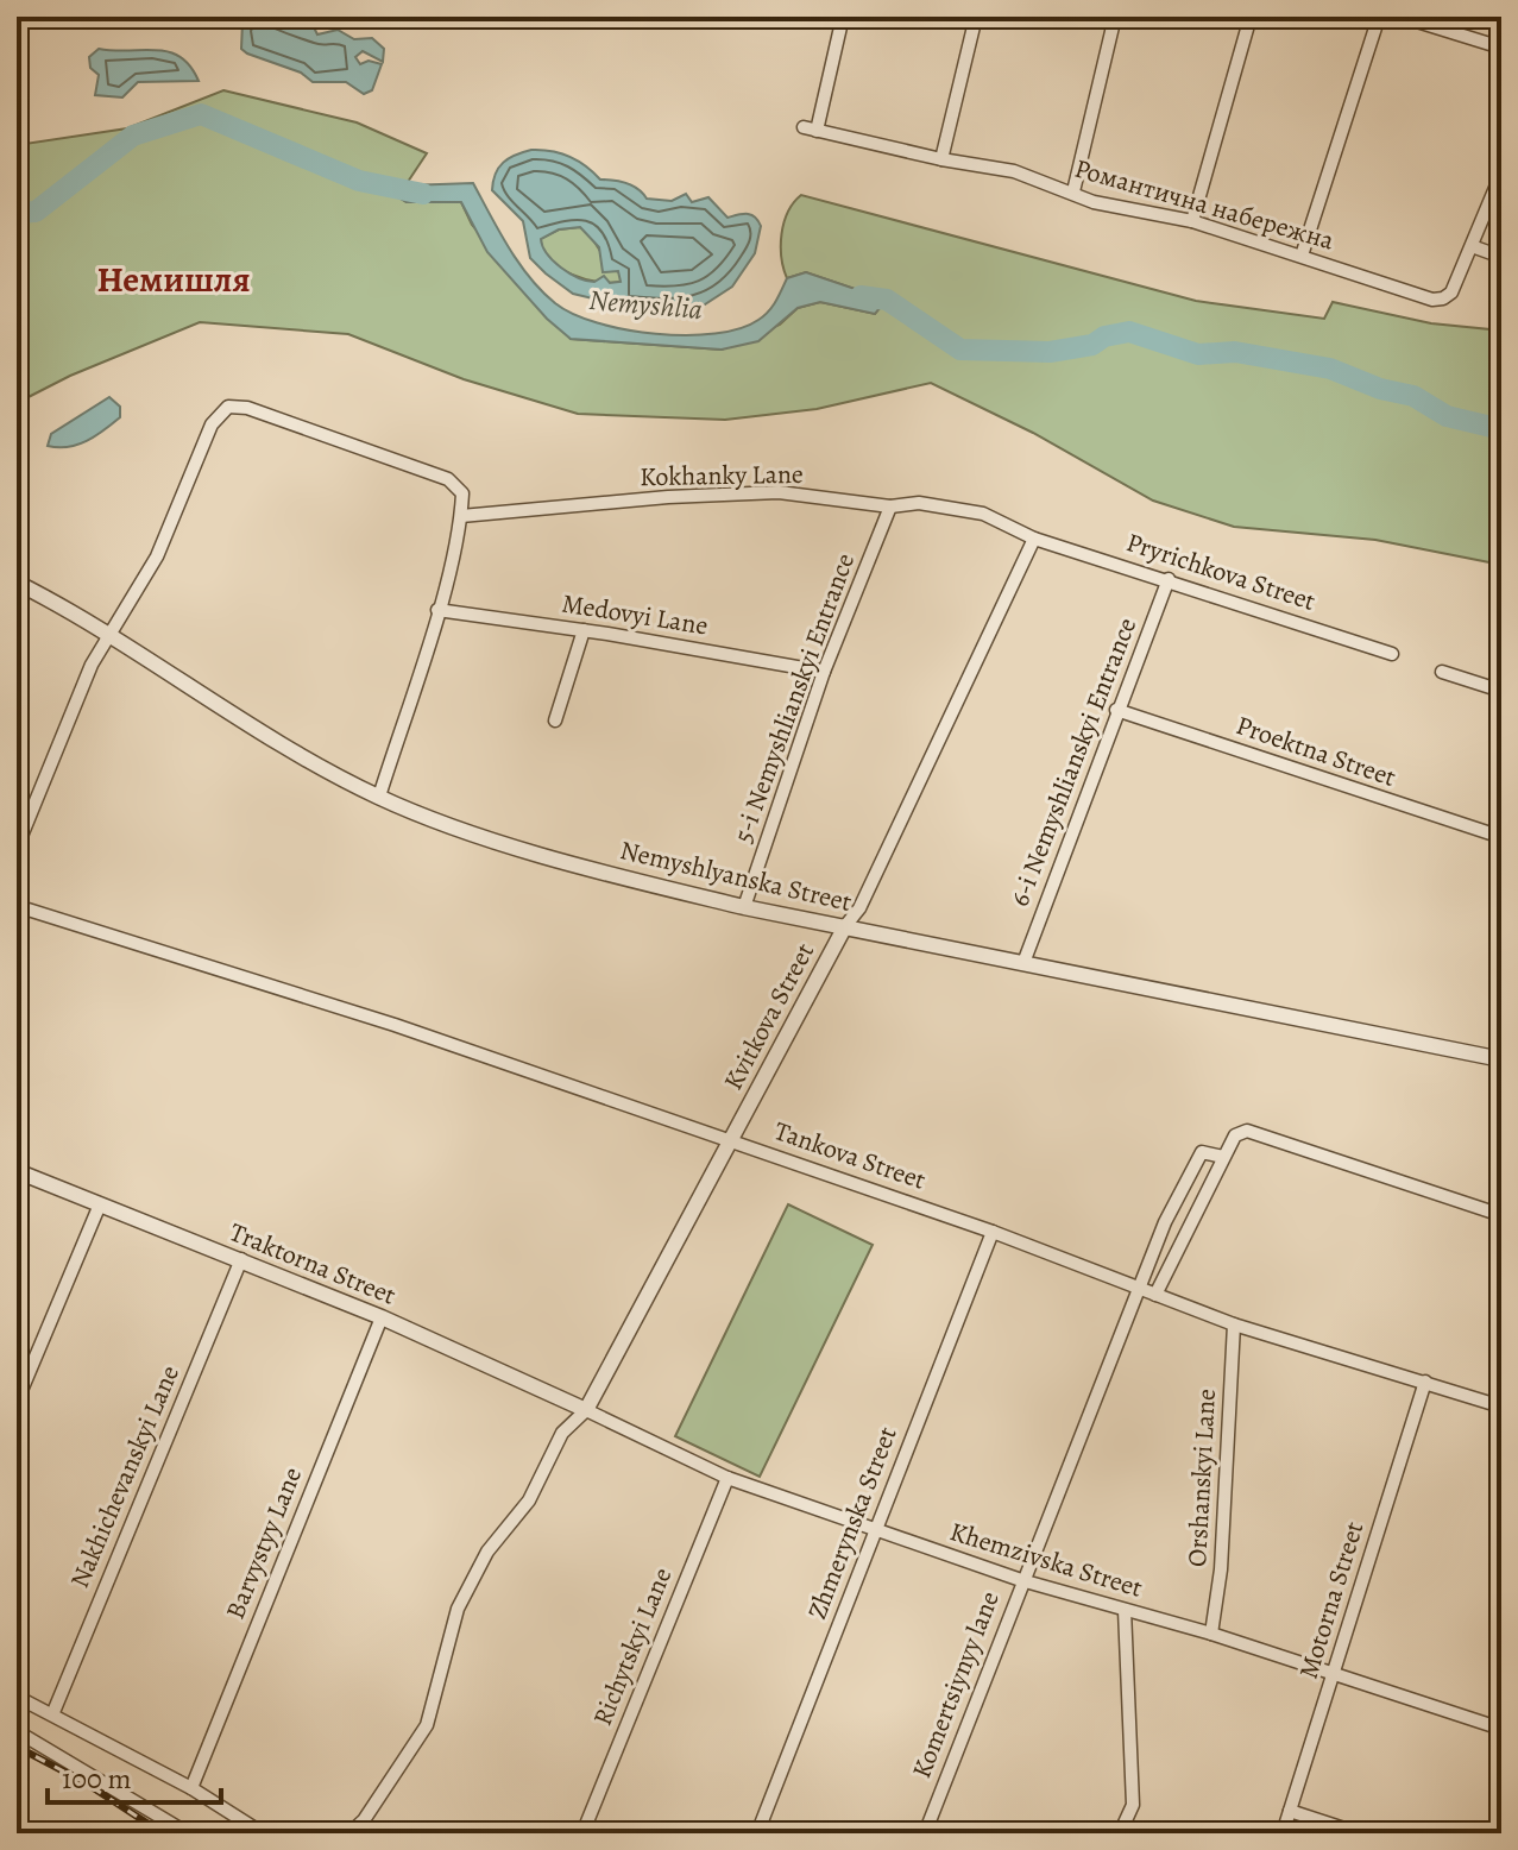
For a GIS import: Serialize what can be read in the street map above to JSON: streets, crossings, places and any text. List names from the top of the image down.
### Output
{
  "streets": {
    "street": [
      "Романтична набережна",
      "Kokhanky Lane",
      "Pryrichkova Street",
      "Medovyi Lane",
      "5-i Nemyshlianskyi Entrance",
      "Proektna Street",
      "6-i Nemyshlianskyi Entrance",
      "Nemyshlyanska Street",
      "Kvitkova Street",
      "Tankova Street",
      "Traktorna Street",
      "Nakhichevanskyi Lane",
      "Orshanskyi Lane",
      "Zhmerynska Street",
      "Barvystyy Lane",
      "Khemzivska Street",
      "Motorna Street",
      "Richytskyi Lane",
      "Komertsiynyy lane"
    ]
  },
  "crossings": [
    ["Kokhanky Lane", "Pryrichkova Street"],
    ["Kokhanky Lane", "5-i Nemyshlianskyi Entrance"],
    ["Kokhanky Lane", "Kvitkova Street"],
    ["Pryrichkova Street", "6-i Nemyshlianskyi Entrance"],
    ["Pryrichkova Street", "Kvitkova Street"],
    ["Medovyi Lane", "5-i Nemyshlianskyi Entrance"],
    ["5-i Nemyshlianskyi Entrance", "Nemyshlyanska Street"],
    ["Proektna Street", "6-i Nemyshlianskyi Entrance"],
    ["6-i Nemyshlianskyi Entrance", "Nemyshlyanska Street"],
    ["Nemyshlyanska Street", "Kvitkova Street"],
    ["Kvitkova Street", "Tankova Street"],
    ["Kvitkova Street", "Traktorna Street"],
    ["Kvitkova Street", "Khemzivska Street"],
    ["Tankova Street", "Orshanskyi Lane"],
    ["Tankova Street", "Zhmerynska Street"],
    ["Tankova Street", "Motorna Street"],
    ["Tankova Street", "Komertsiynyy lane"],
    ["Traktorna Street", "Nakhichevanskyi Lane"],
    ["Traktorna Street", "Barvystyy Lane"],
    ["Traktorna Street", "Khemzivska Street"],
    ["Orshanskyi Lane", "Khemzivska Street"],
    ["Zhmerynska Street", "Khemzivska Street"],
    ["Khemzivska Street", "Motorna Street"],
    ["Khemzivska Street", "Richytskyi Lane"],
    ["Khemzivska Street", "Komertsiynyy lane"]
  ],
  "districts": ["Немишля"],
  "water": ["Nemyshlia"],
  "scale_bar": "100 m"
}
